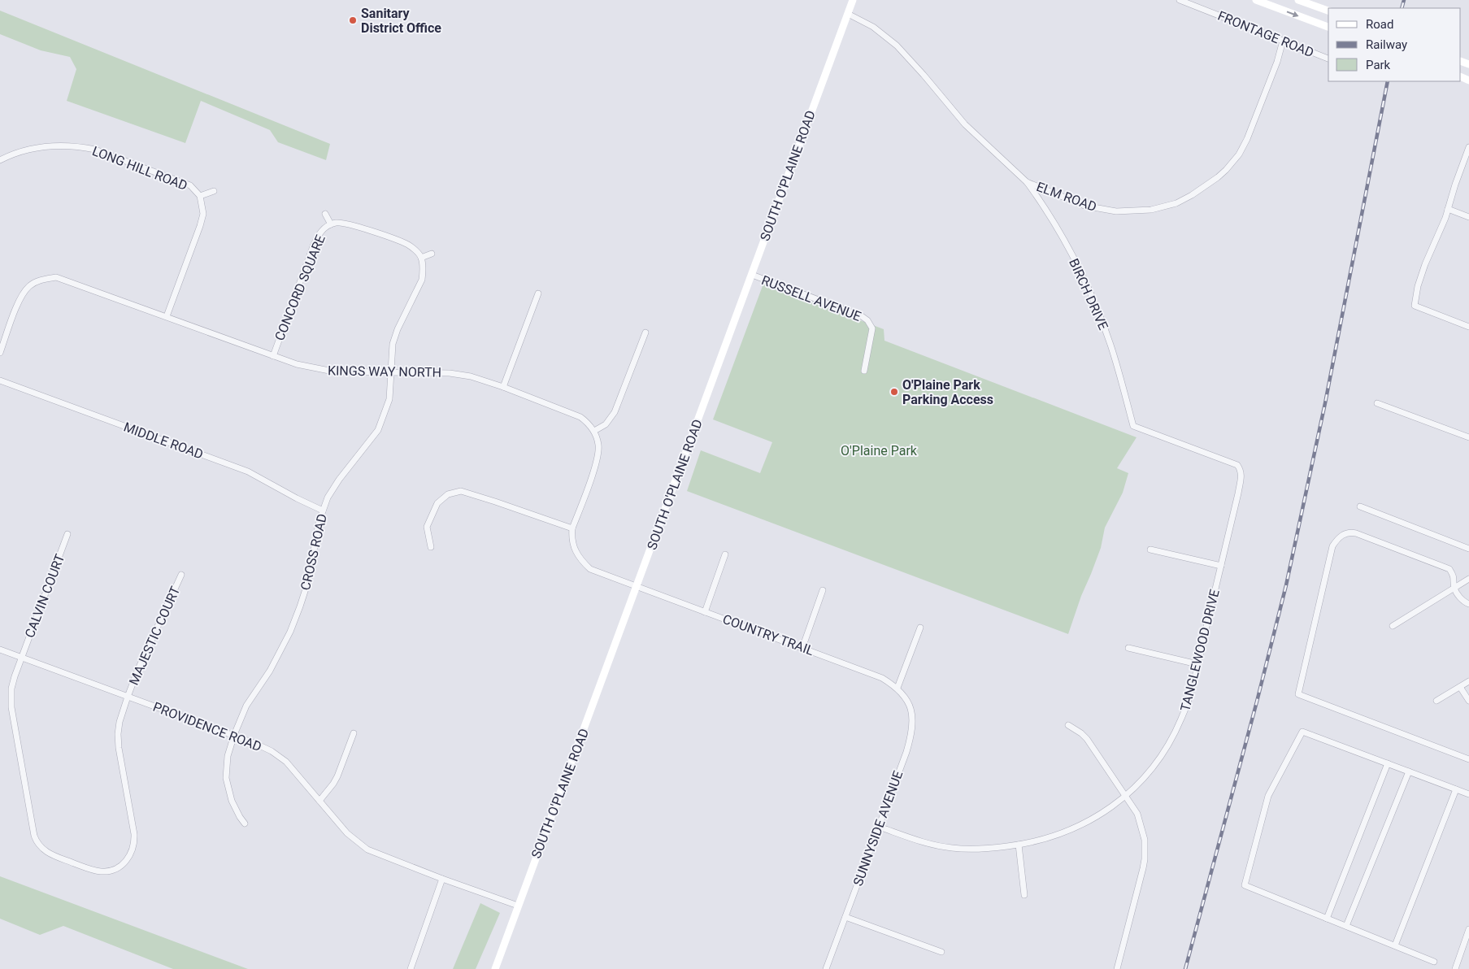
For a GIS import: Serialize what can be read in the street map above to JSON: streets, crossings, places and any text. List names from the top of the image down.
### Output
{
  "streets": {
    "main road": ["SOUTH O'PLAINE ROAD"],
    "street": [
      "FRONTAGE ROAD",
      "LONG HILL ROAD",
      "ELM ROAD",
      "CONCORD SQUARE",
      "BIRCH DRIVE",
      "RUSSELL AVENUE",
      "KINGS WAY NORTH",
      "MIDDLE ROAD",
      "CROSS ROAD",
      "CALVIN COURT",
      "COUNTRY TRAIL",
      "MAJESTIC COURT",
      "TANGLEWOOD DRIVE",
      "PROVIDENCE ROAD",
      "SUNNYSIDE AVENUE"
    ]
  },
  "crossings": [
    ["FRONTAGE ROAD", "ELM ROAD"],
    ["LONG HILL ROAD", "KINGS WAY NORTH"],
    ["SOUTH O'PLAINE ROAD", "ELM ROAD"],
    ["SOUTH O'PLAINE ROAD", "RUSSELL AVENUE"],
    ["SOUTH O'PLAINE ROAD", "COUNTRY TRAIL"],
    ["SOUTH O'PLAINE ROAD", "PROVIDENCE ROAD"],
    ["ELM ROAD", "BIRCH DRIVE"],
    ["CONCORD SQUARE", "KINGS WAY NORTH"],
    ["BIRCH DRIVE", "TANGLEWOOD DRIVE"],
    ["KINGS WAY NORTH", "CROSS ROAD"],
    ["MIDDLE ROAD", "CROSS ROAD"],
    ["CROSS ROAD", "PROVIDENCE ROAD"],
    ["CALVIN COURT", "MAJESTIC COURT"],
    ["CALVIN COURT", "PROVIDENCE ROAD"],
    ["COUNTRY TRAIL", "SUNNYSIDE AVENUE"],
    ["MAJESTIC COURT", "PROVIDENCE ROAD"],
    ["TANGLEWOOD DRIVE", "SUNNYSIDE AVENUE"]
  ],
  "parks": ["O'Plaine Park"],
  "places": ["Sanitary District Office", "O'Plaine Park Parking Access"],
  "legend": ["Road", "Railway", "Park"]
}
